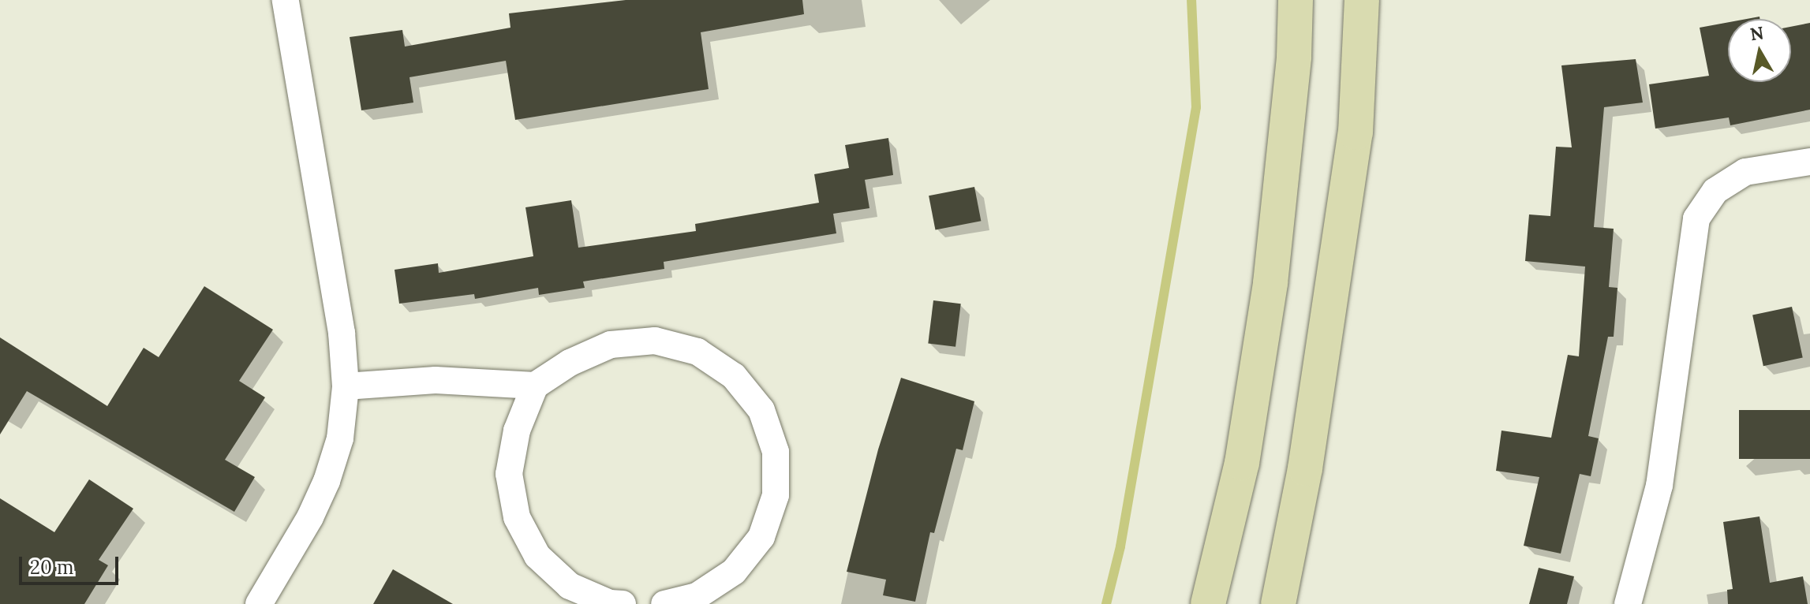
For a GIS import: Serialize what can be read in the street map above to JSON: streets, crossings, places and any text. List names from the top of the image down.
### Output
{
  "scale_bar": "20 m",
  "north": "top"
}
